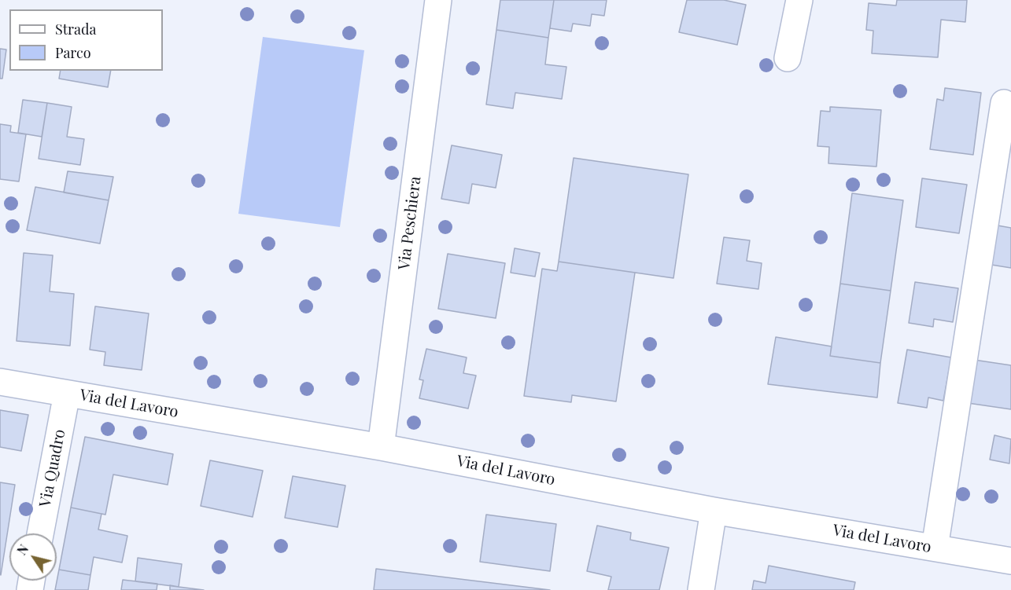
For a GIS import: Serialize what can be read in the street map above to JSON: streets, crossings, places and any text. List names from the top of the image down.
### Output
{
  "streets": {
    "street": ["Via Peschiera", "Via del Lavoro", "Via Quadro"]
  },
  "crossings": [
    ["Via Peschiera", "Via del Lavoro"],
    ["Via del Lavoro", "Via Quadro"]
  ],
  "legend": ["Strada", "Parco"],
  "north": "top left"
}
